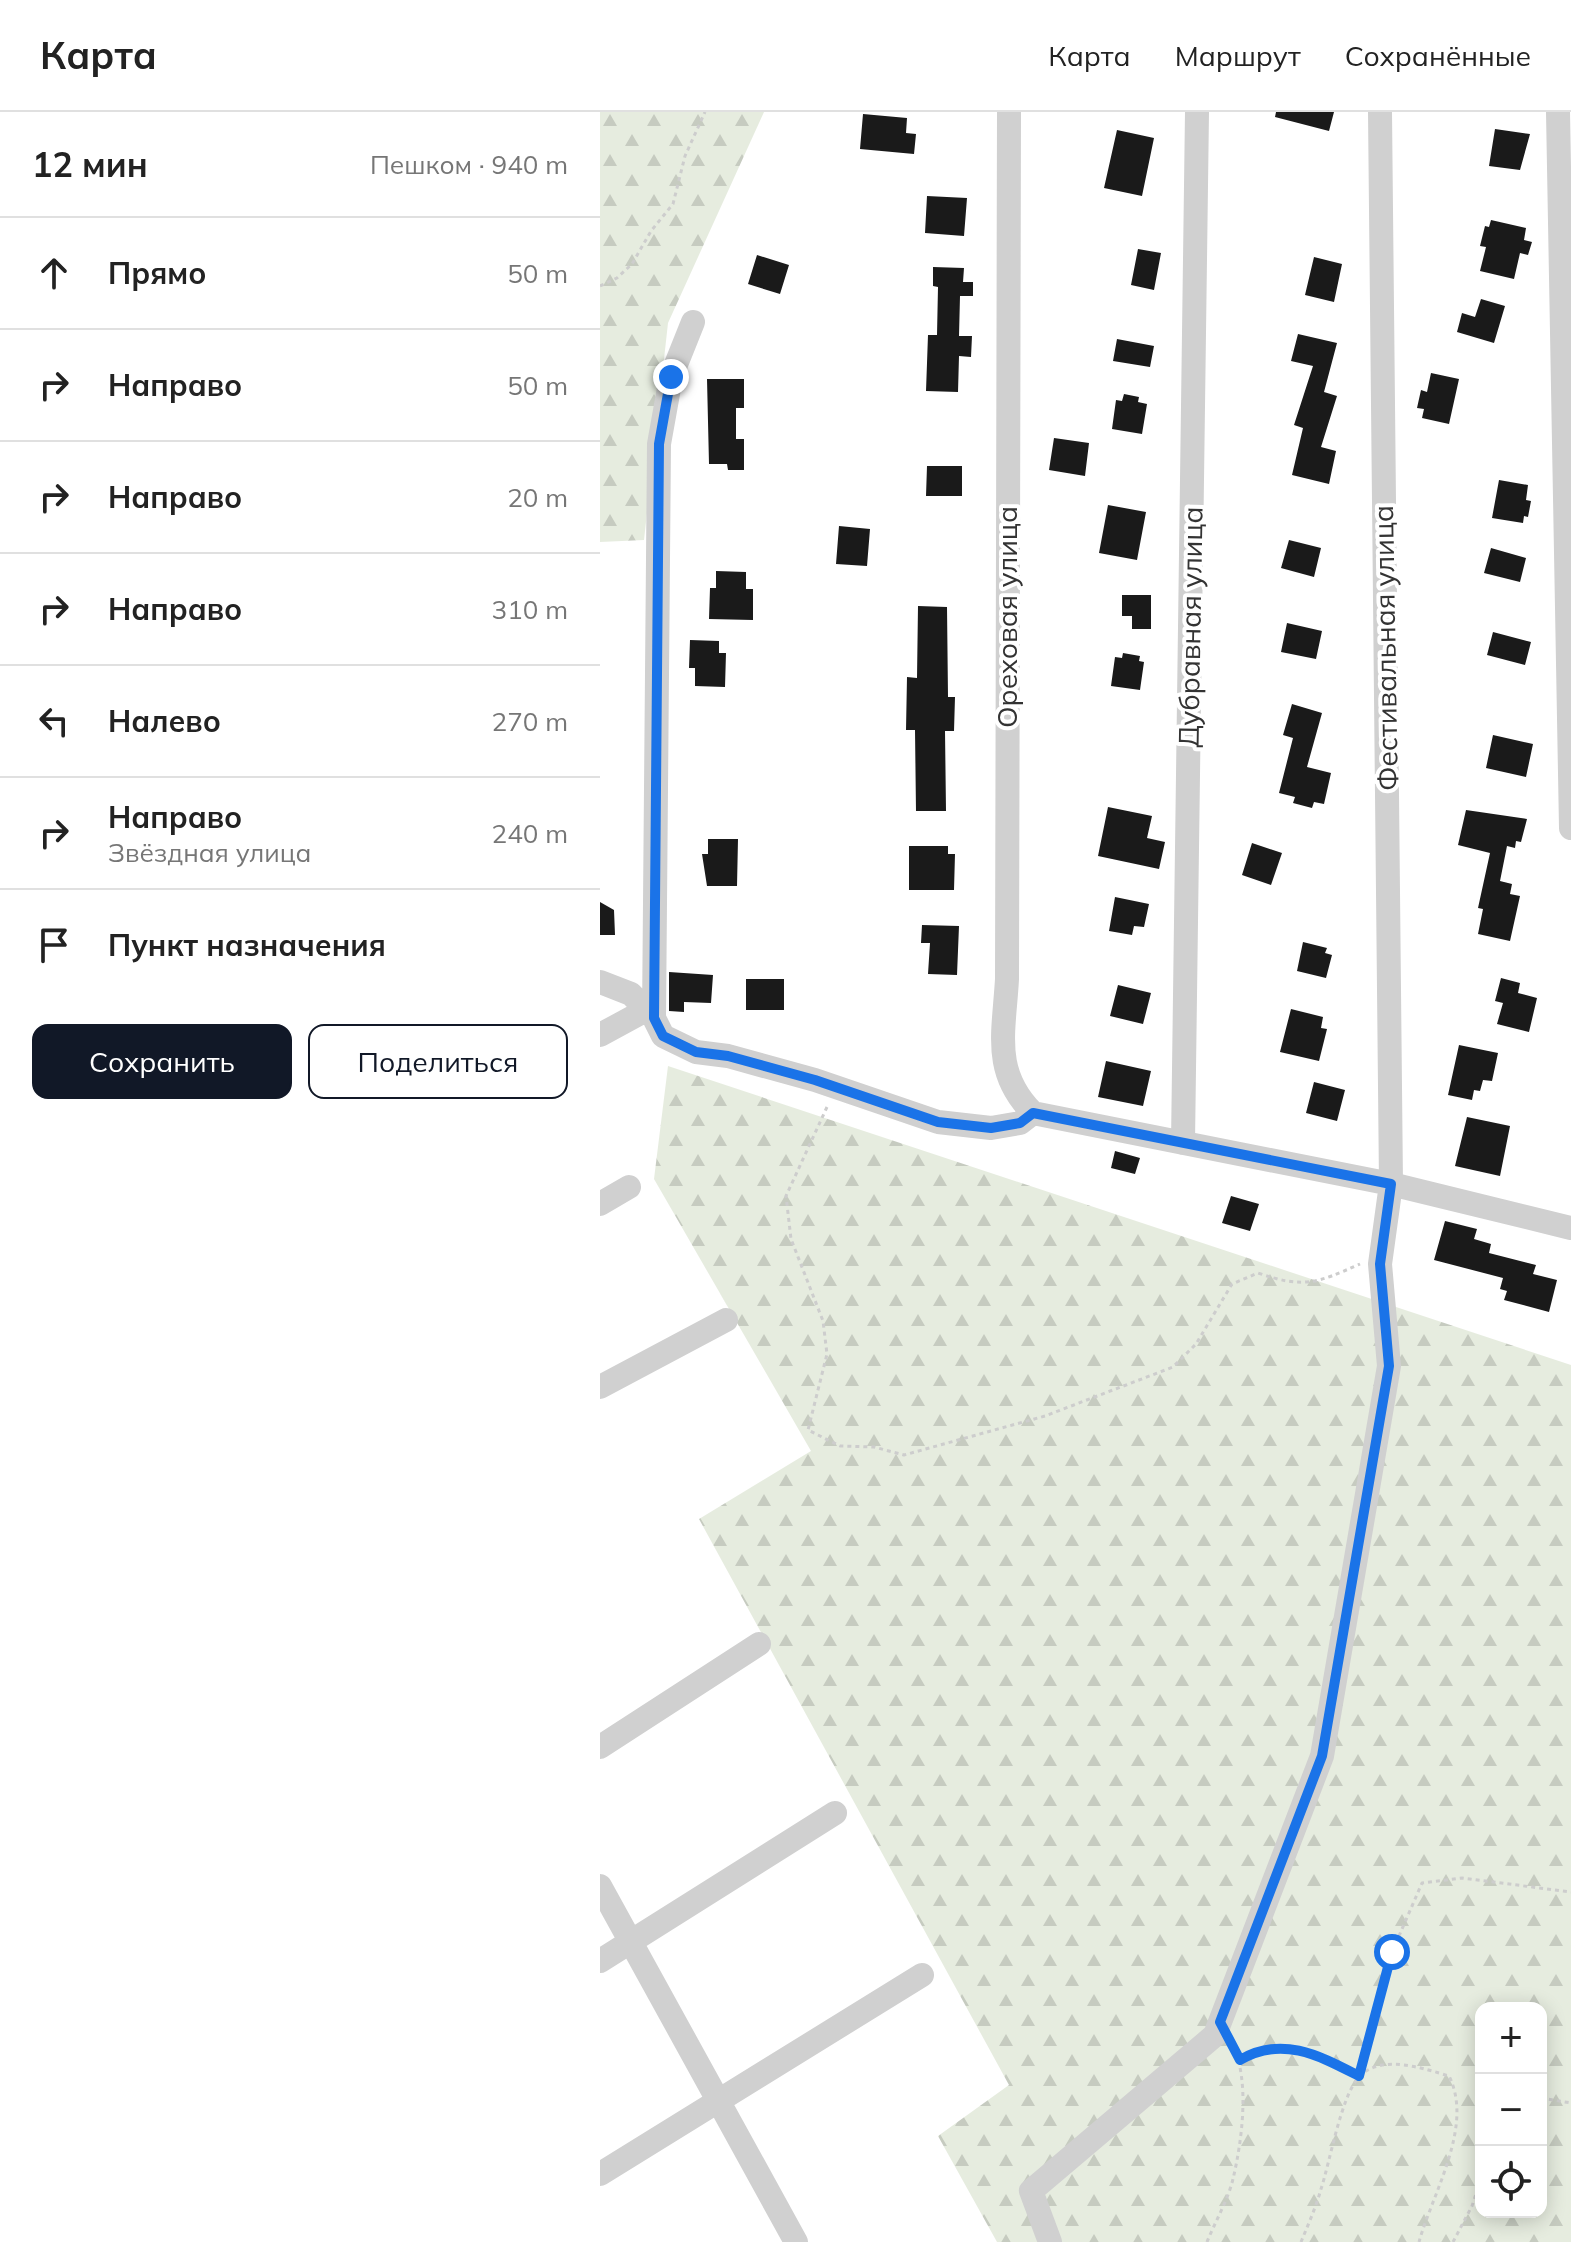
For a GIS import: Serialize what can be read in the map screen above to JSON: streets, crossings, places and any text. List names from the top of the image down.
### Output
{
  "streets": {
    "street": ["Ореховая улица", "Дубравная улица", "Фестивальная улица"]
  },
  "page": {
    "header": "Карта",
    "nav": ["Карта", "Маршрут", "Сохранённые"],
    "heading": ["12 мин", "Пешком · 940 m"],
    "list": [
      ["Прямо", "50 m"],
      ["Направо", "50 m"],
      ["Направо", "20 m"],
      ["Направо", "310 m"],
      ["Налево", "270 m"],
      ["Направо", "Звёздная улица", "240 m"],
      "Пункт назначения"
    ],
    "buttons": ["Сохранить", "Поделиться"],
    "map_buttons": ["+", "−"]
  }
}
